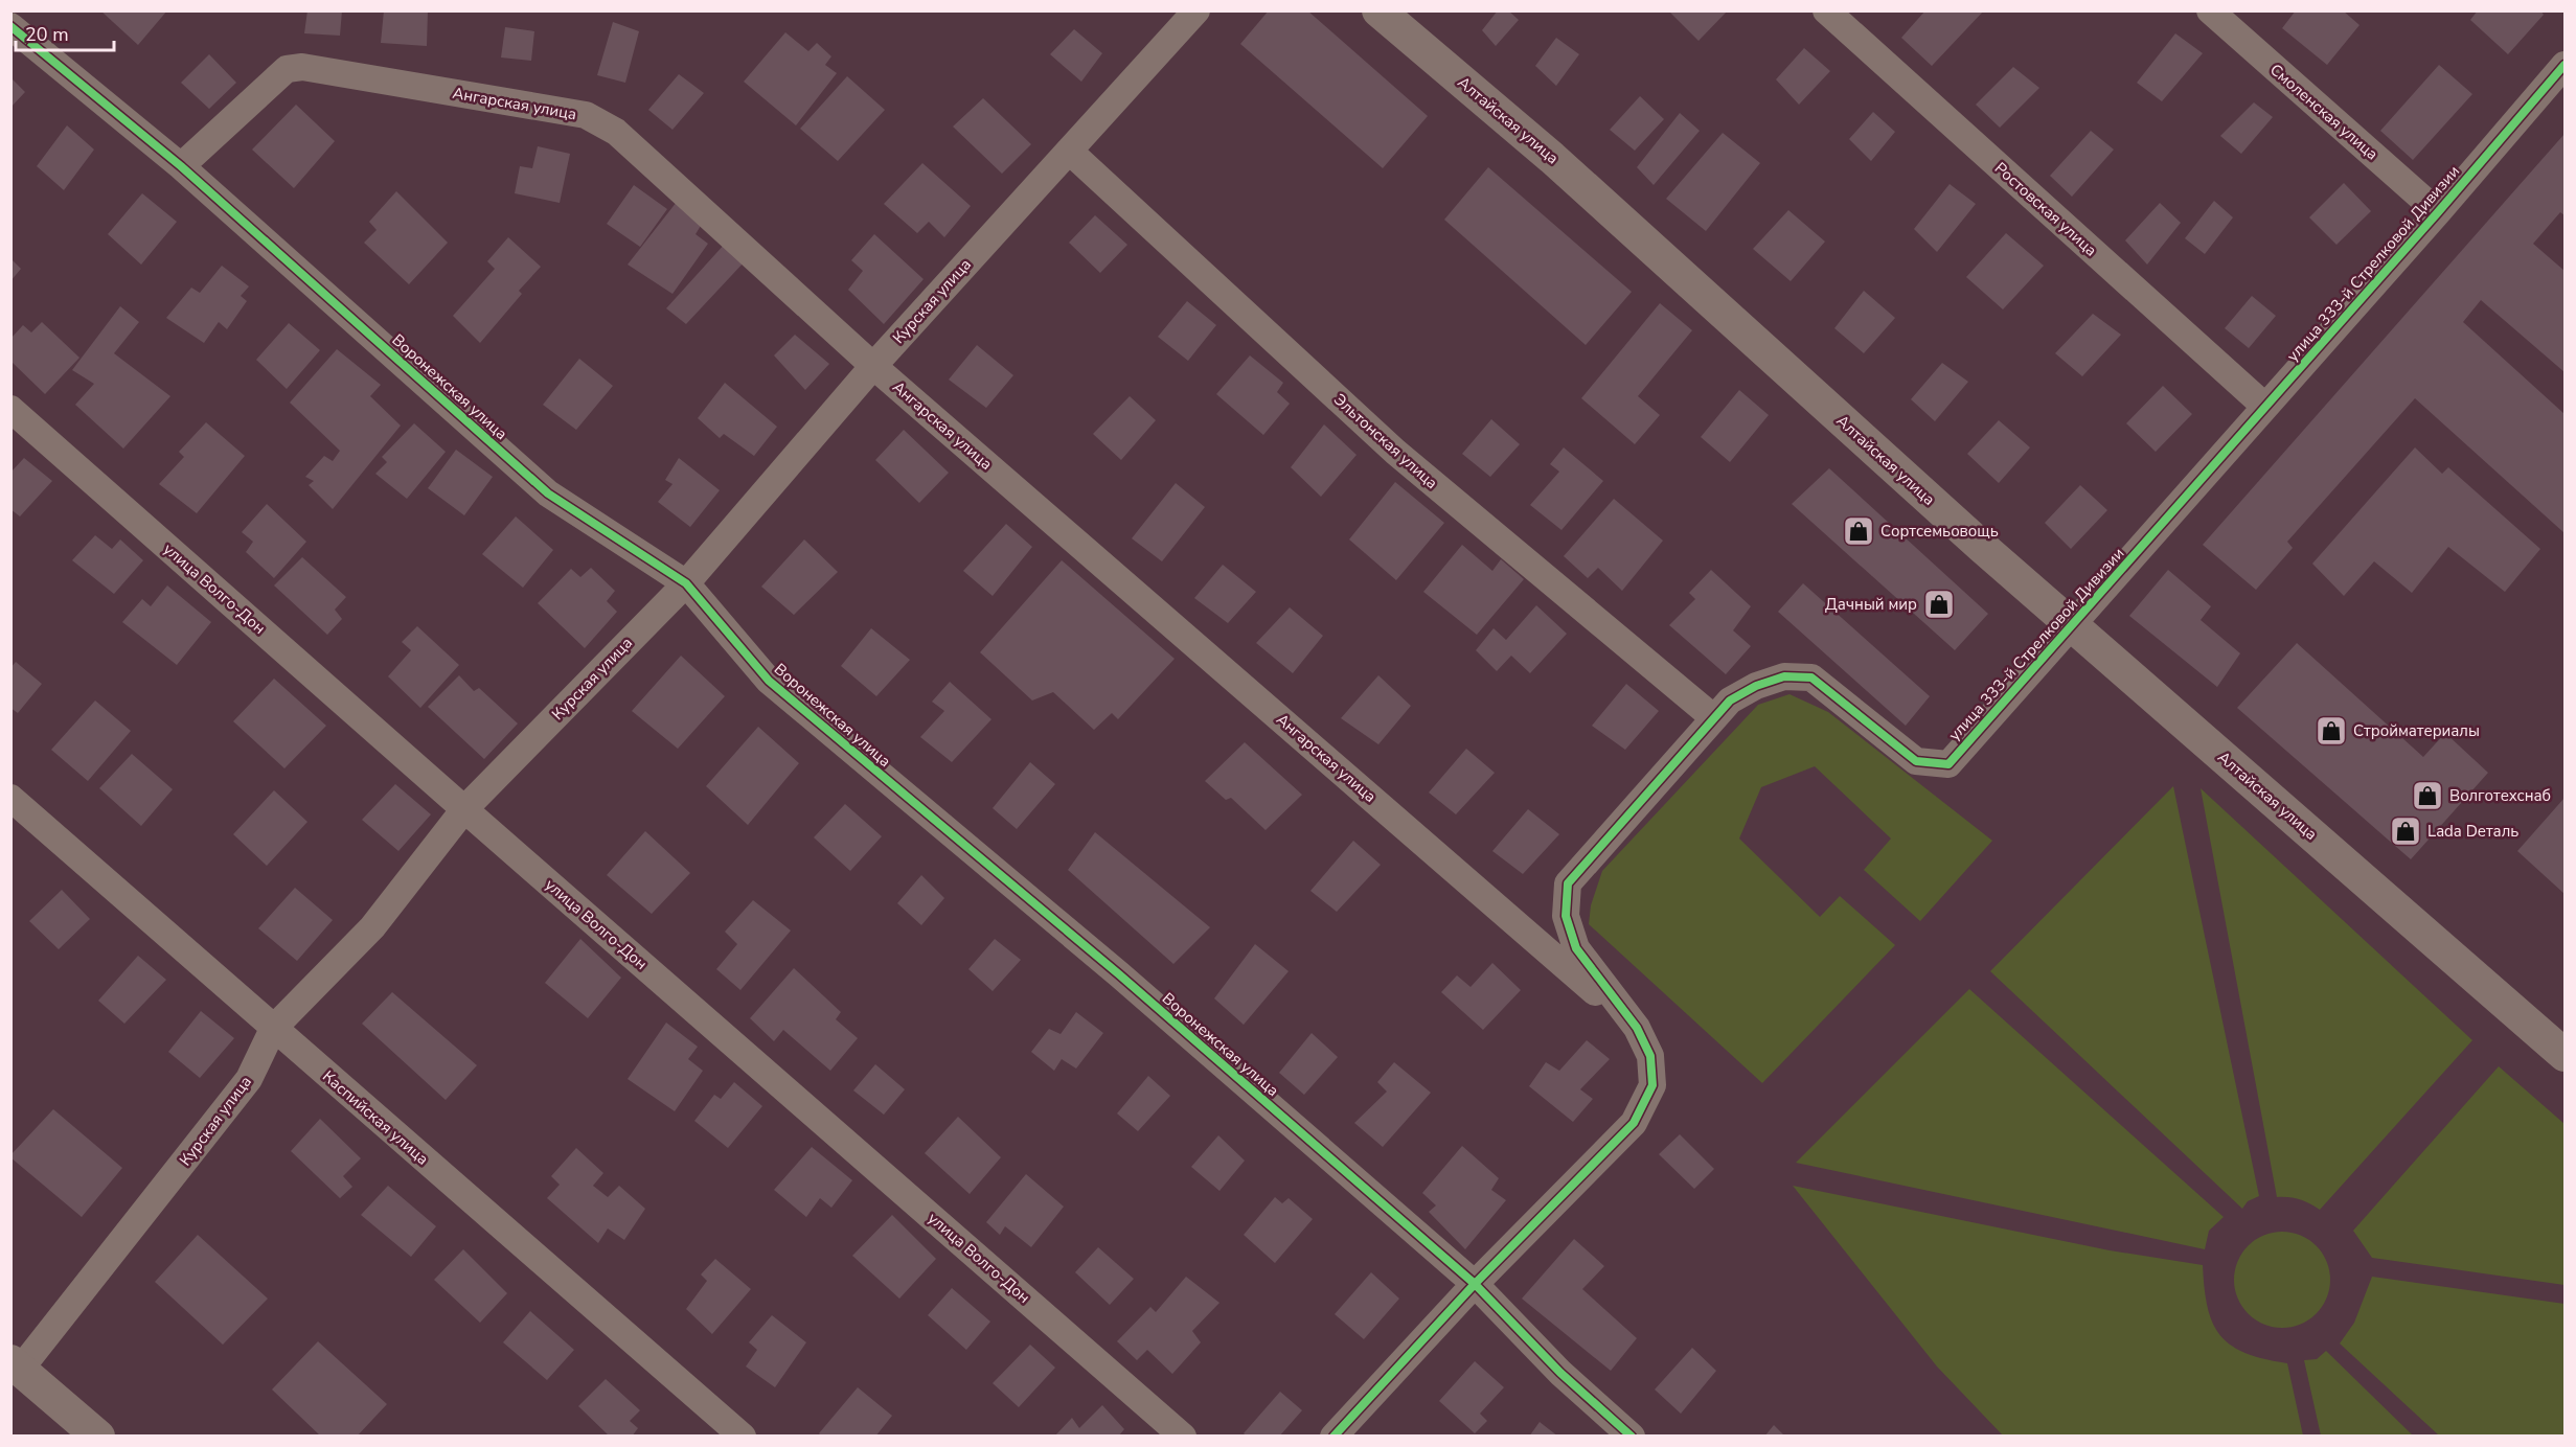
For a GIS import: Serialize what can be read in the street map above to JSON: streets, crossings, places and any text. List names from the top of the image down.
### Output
{
  "streets": {
    "street": [
      "Ангарская улица",
      "Смоленская улица",
      "Алтайская улица",
      "Ростовская улица",
      "улица 333-й Стрелковой Дивизии",
      "Курская улица",
      "Воронежская улица",
      "Эльтонская улица",
      "улица Волго-Дон",
      "Каспийская улица"
    ]
  },
  "crossings": [
    ["Ангарская улица", "улица 333-й Стрелковой Дивизии"],
    ["Ангарская улица", "Курская улица"],
    ["Ангарская улица", "Воронежская улица"],
    ["Смоленская улица", "улица 333-й Стрелковой Дивизии"],
    ["Алтайская улица", "улица 333-й Стрелковой Дивизии"],
    ["Ростовская улица", "улица 333-й Стрелковой Дивизии"],
    ["улица 333-й Стрелковой Дивизии", "Воронежская улица"],
    ["улица 333-й Стрелковой Дивизии", "Эльтонская улица"],
    ["Курская улица", "Воронежская улица"],
    ["Курская улица", "Эльтонская улица"],
    ["Курская улица", "улица Волго-Дон"],
    ["Курская улица", "Каспийская улица"]
  ],
  "places": {
    "shop": [
      "Сортсемьовощь",
      "Дачный мир",
      "Стройматериалы",
      "Волготехснаб",
      "Lada Dеталь"
    ]
  },
  "scale_bar": "20 m"
}
